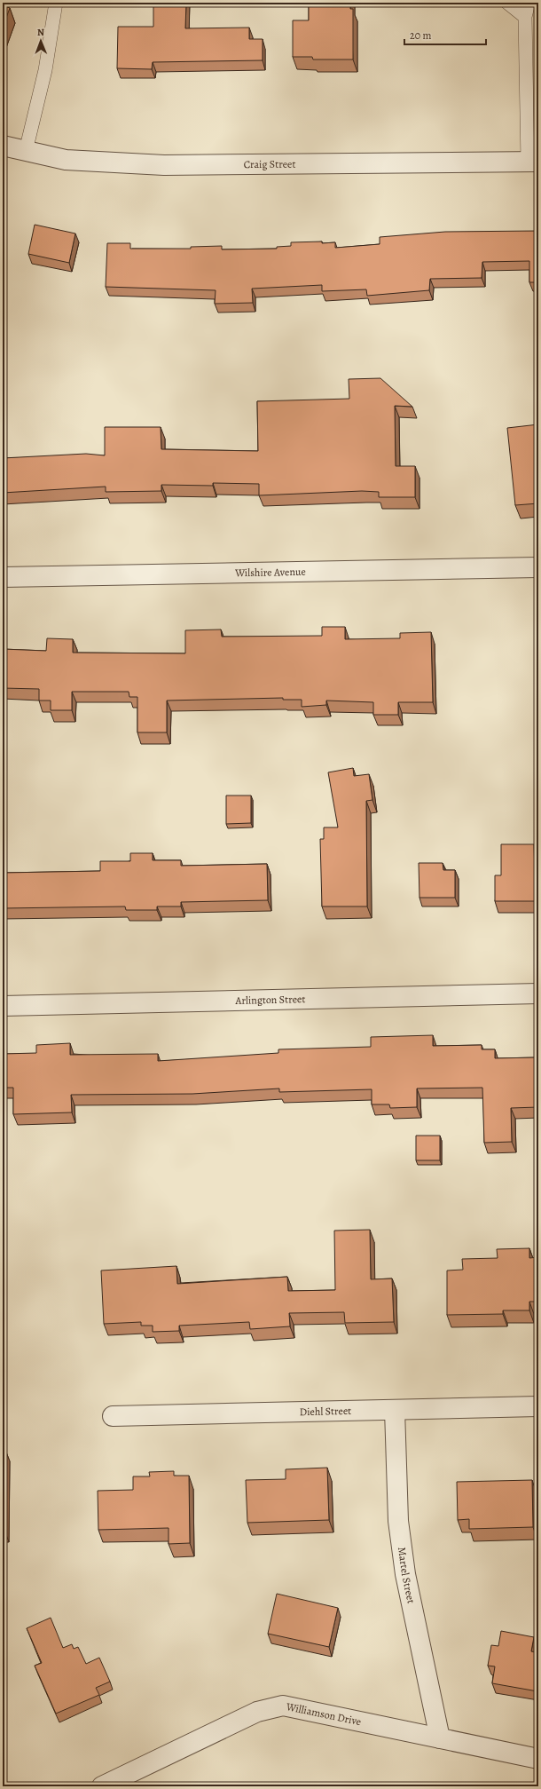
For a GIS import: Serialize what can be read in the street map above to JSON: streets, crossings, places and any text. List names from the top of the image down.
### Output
{
  "streets": {
    "street": [
      "Craig Street",
      "Wilshire Avenue",
      "Arlington Street",
      "Diehl Street",
      "Martel Street",
      "Williamson Drive"
    ]
  },
  "crossings": [
    ["Diehl Street", "Martel Street"],
    ["Martel Street", "Williamson Drive"]
  ],
  "scale_bar": "20 m",
  "north": "top"
}
